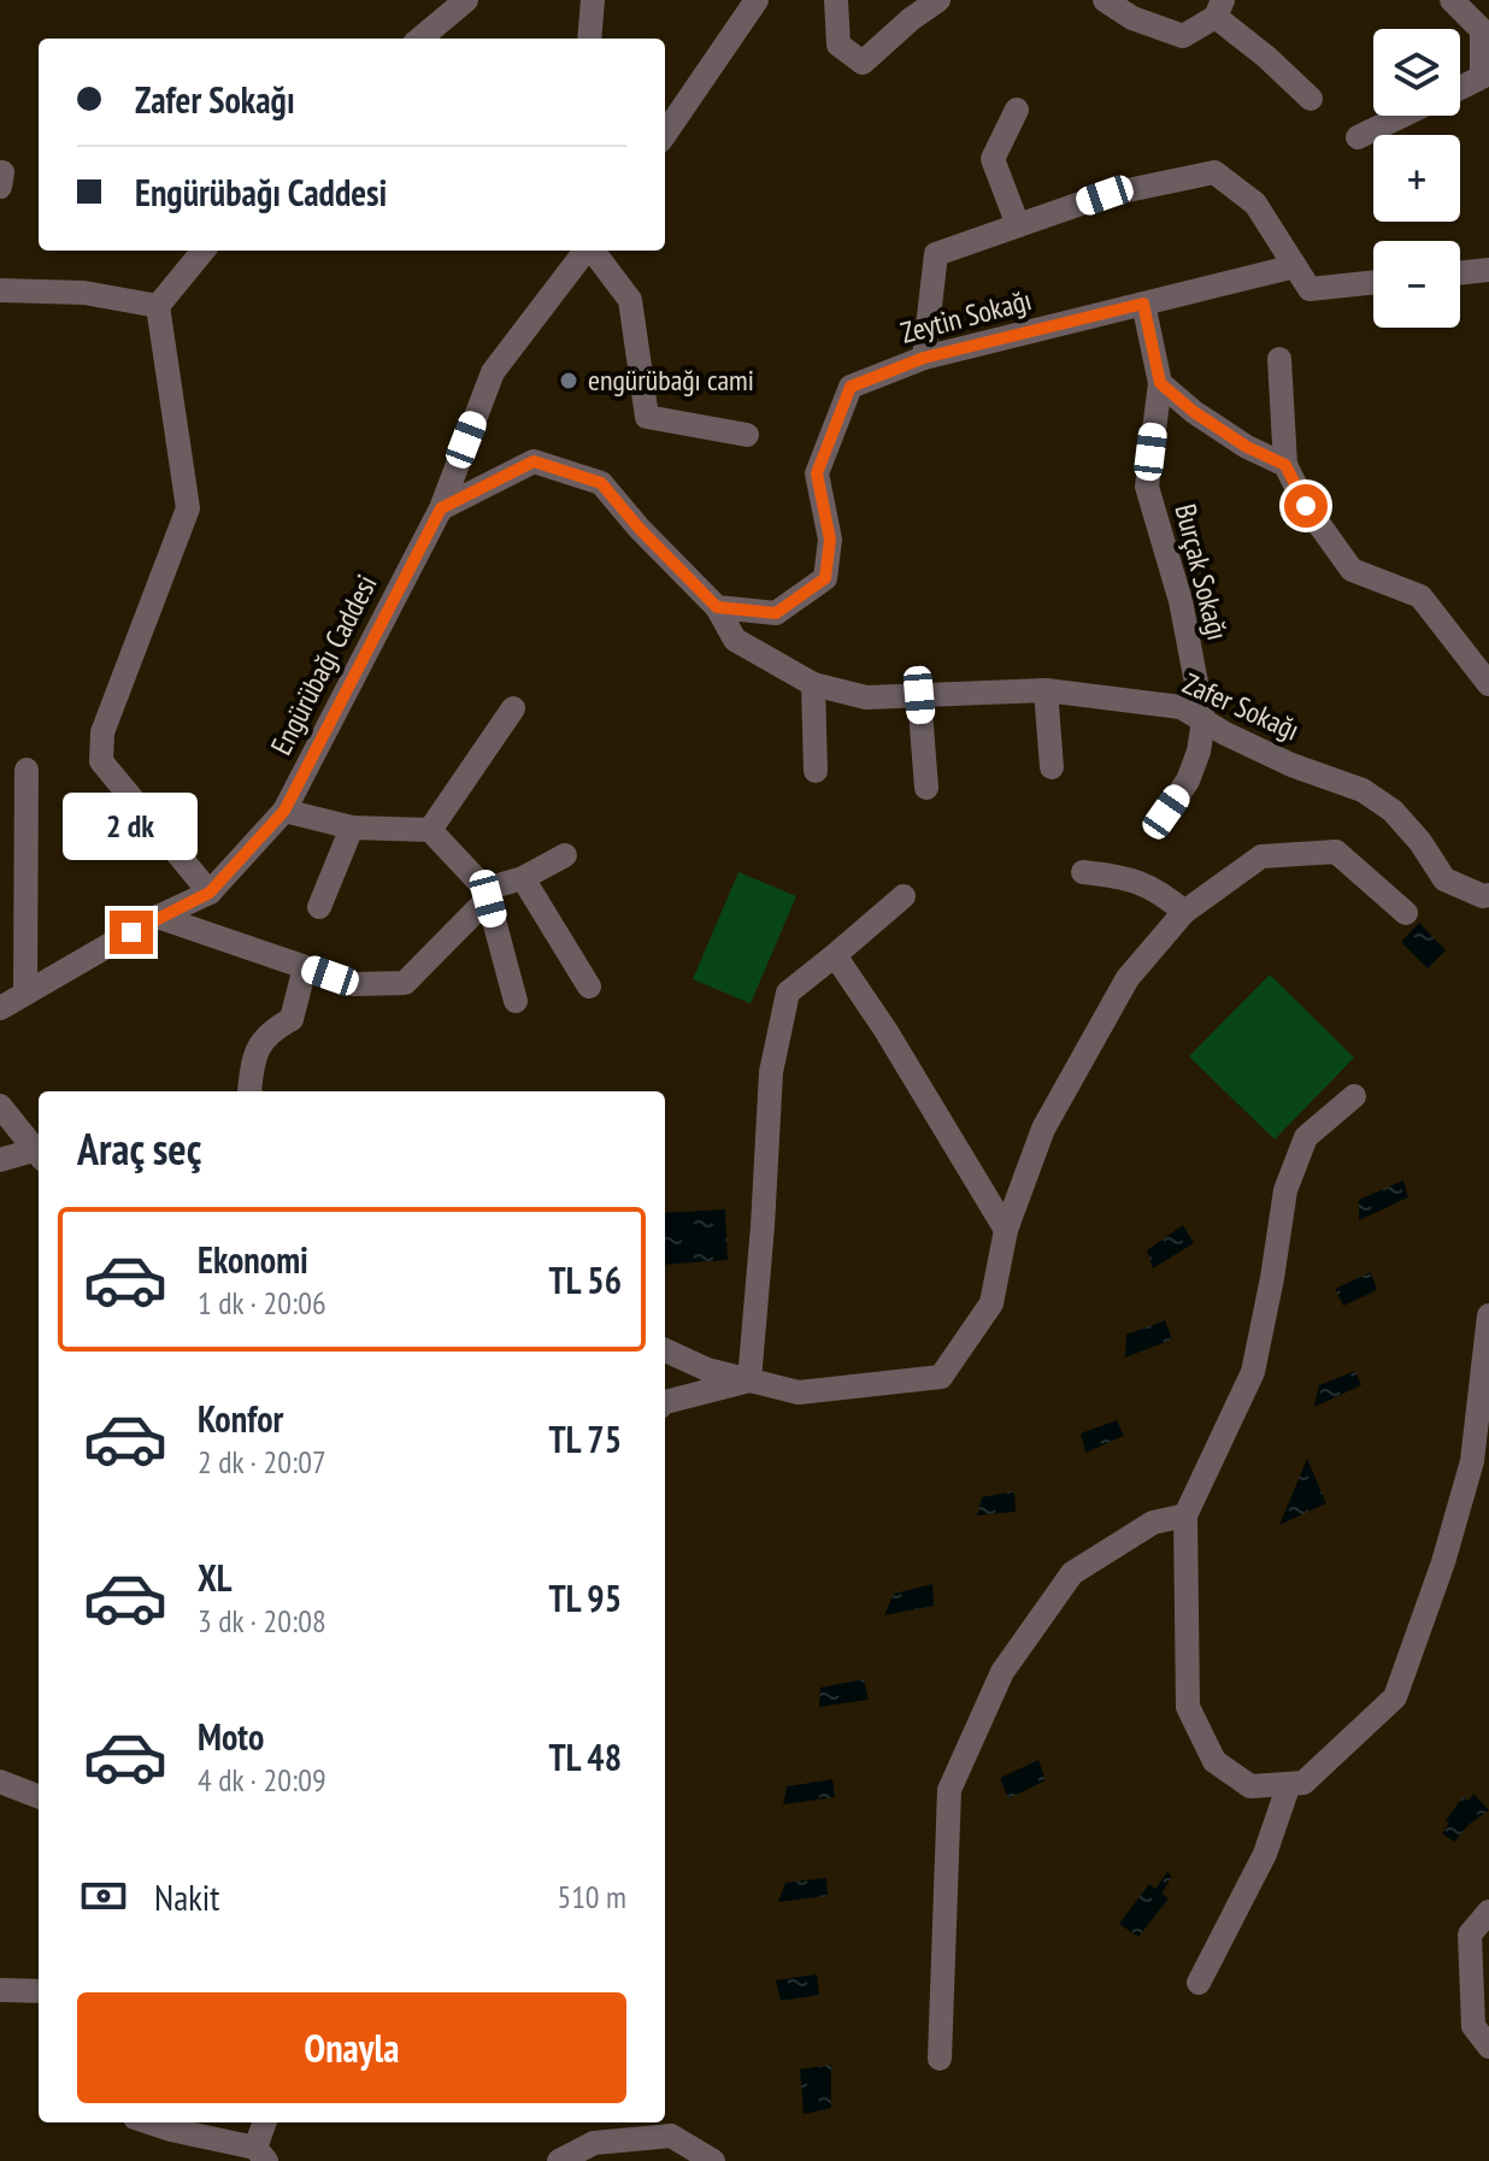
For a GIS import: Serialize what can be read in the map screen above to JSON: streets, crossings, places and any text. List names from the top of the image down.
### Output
{
  "streets": {
    "street": [
      "Zeytin Sokağı",
      "Burçak Sokağı",
      "Engürübağı Caddesi",
      "Zafer Sokağı"
    ]
  },
  "crossings": [
    ["Zeytin Sokağı", "Zafer Sokağı"],
    ["Burçak Sokağı", "Zafer Sokağı"]
  ],
  "places": ["engürübağı cami"],
  "page": {
    "map_buttons": ["+", "−"],
    "banner": ["Zafer Sokağı", "Engürübağı Caddesi"],
    "bubble": "2 dk",
    "heading": "Araç seç",
    "list": [
      {
        "name": "Ekonomi",
        "note": "1 dk · 20:06",
        "value": "TL 56"
      },
      {
        "name": "Konfor",
        "note": "2 dk · 20:07",
        "value": "TL 75"
      },
      {
        "name": "XL",
        "note": "3 dk · 20:08",
        "value": "TL 95"
      },
      {
        "name": "Moto",
        "note": "4 dk · 20:09",
        "value": "TL 48"
      }
    ],
    "pay": ["Nakit", "510 m"],
    "buttons": "Onayla"
  }
}
